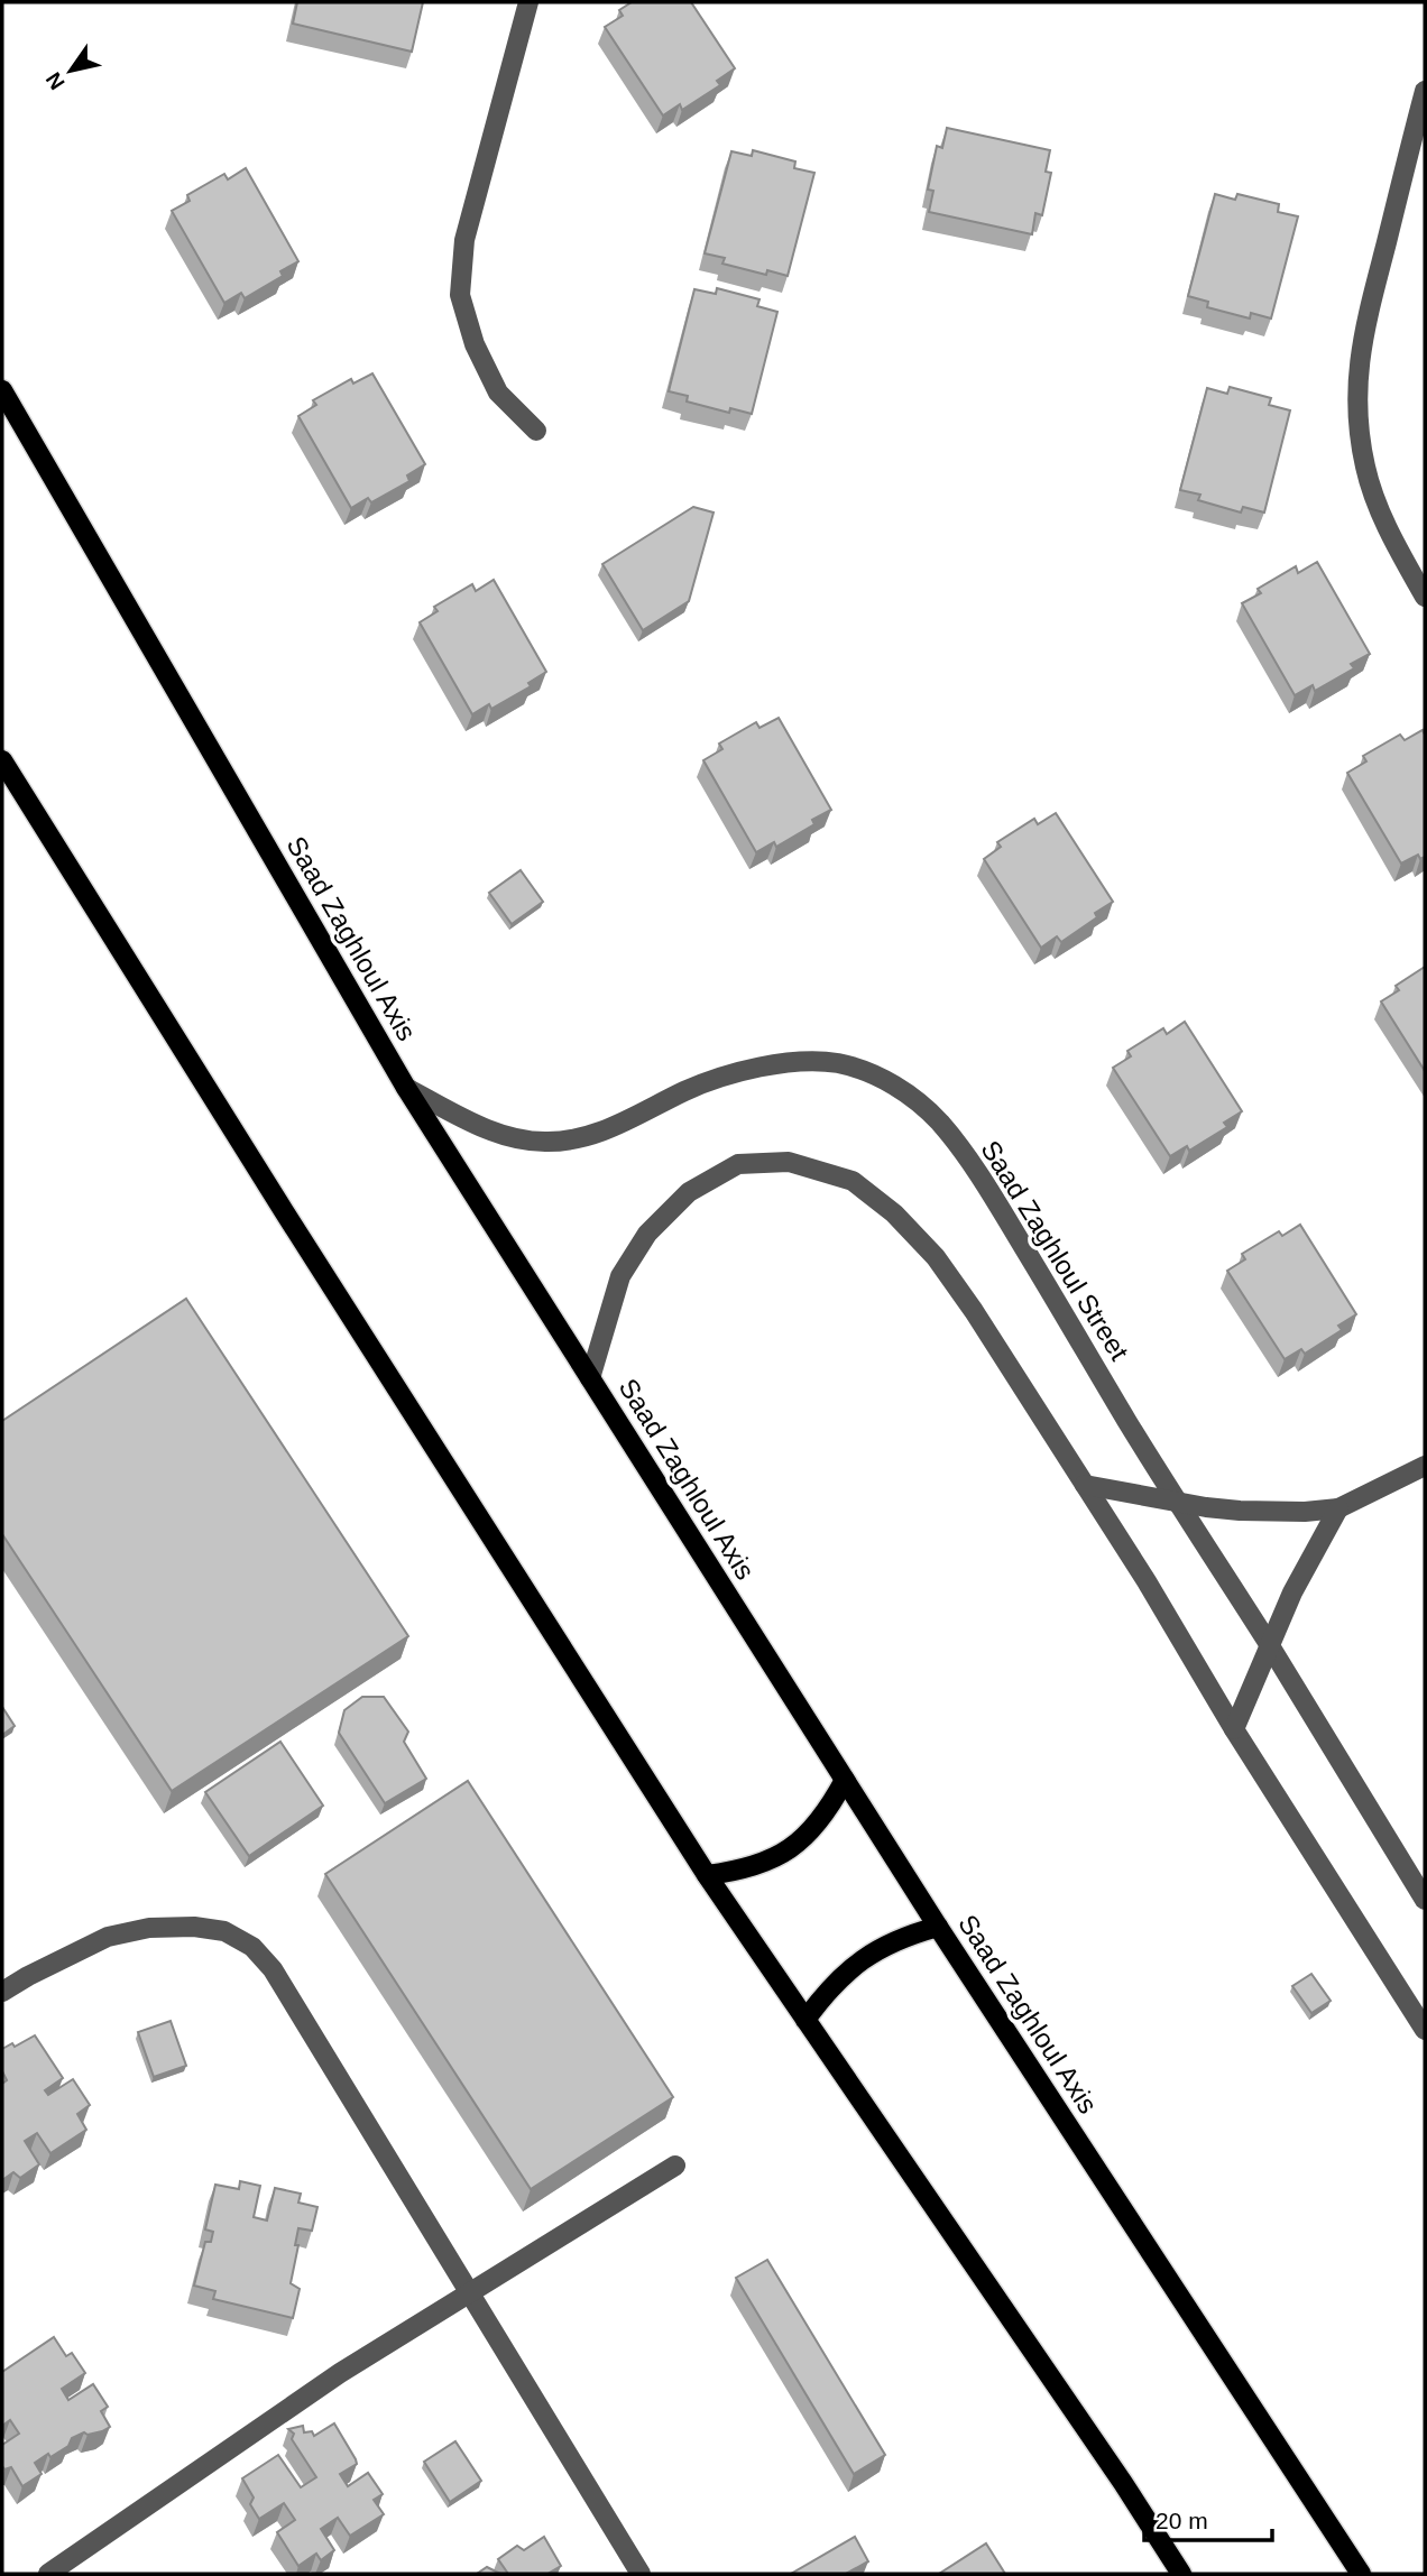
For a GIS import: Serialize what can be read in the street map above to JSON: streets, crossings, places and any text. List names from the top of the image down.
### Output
{
  "streets": {
    "main road": ["Saad Zaghloul Axis"],
    "street": ["Saad Zaghloul Street"]
  },
  "crossings": [
    ["Saad Zaghloul Axis", "Saad Zaghloul Street"]
  ],
  "scale_bar": "20 m",
  "north": "bottom left"
}
